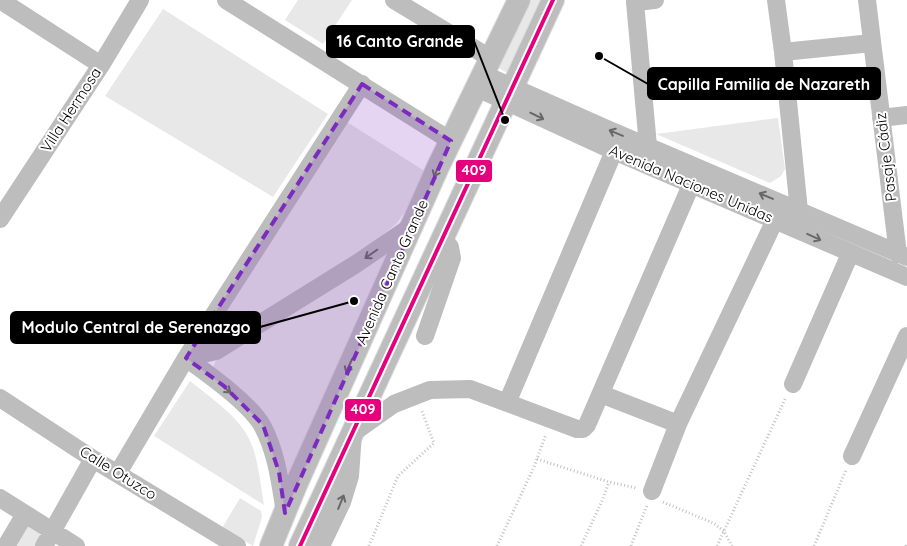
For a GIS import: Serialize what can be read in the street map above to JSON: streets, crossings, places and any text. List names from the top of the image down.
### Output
{
  "streets": {
    "main road": ["Avenida Canto Grande"],
    "street": [
      "Villa Hermosa",
      "Pasaje Cádiz",
      "Avenida Naciones Unidas",
      "Calle Otuzco"
    ]
  },
  "crossings": [
    ["Pasaje Cádiz", "Avenida Naciones Unidas"],
    ["Avenida Naciones Unidas", "Avenida Canto Grande"]
  ],
  "places": ["Capilla Familia de Nazareth", "16 Canto Grande", "Modulo Central de Serenazgo"],
  "lines": ["transit line 409"]
}
